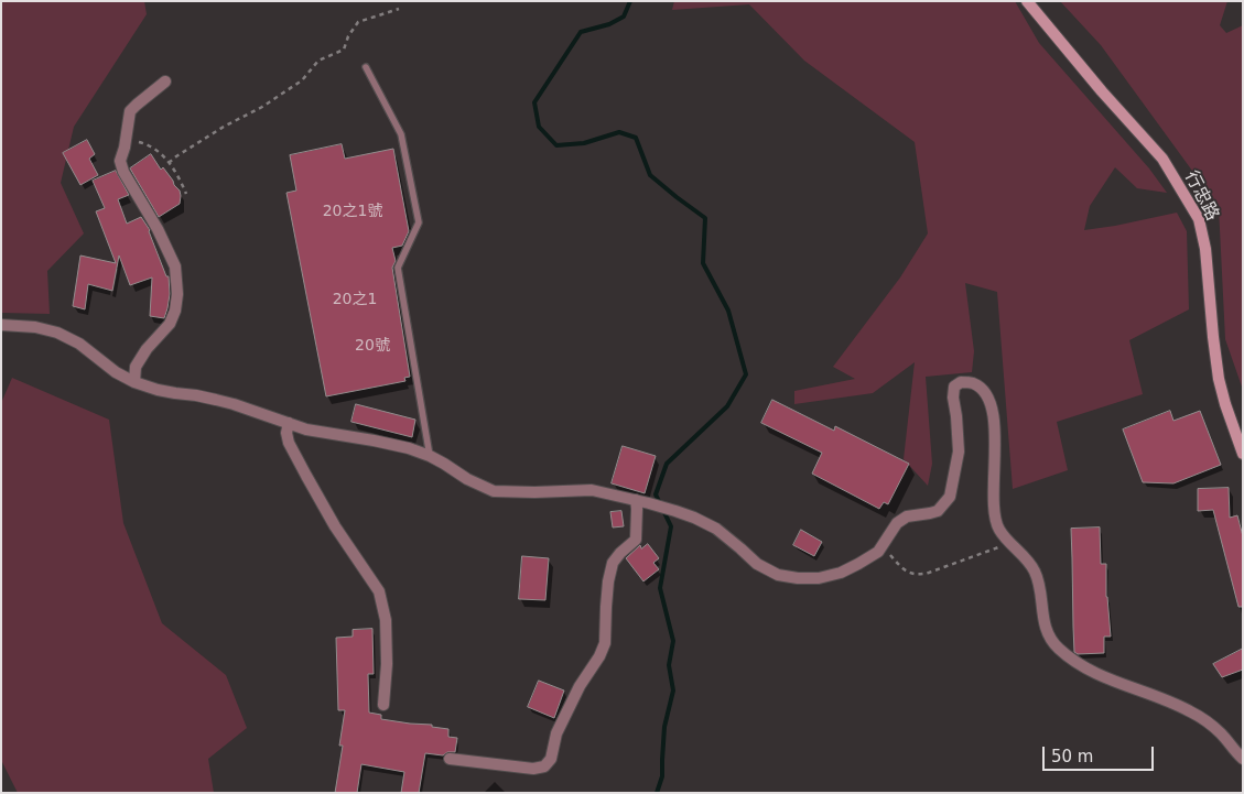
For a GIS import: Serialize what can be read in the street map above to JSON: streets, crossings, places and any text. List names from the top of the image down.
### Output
{
  "streets": {
    "street": ["行忠路"]
  },
  "house_numbers": ["20之1號", "20之1", "20號"],
  "scale_bar": "50 m"
}
